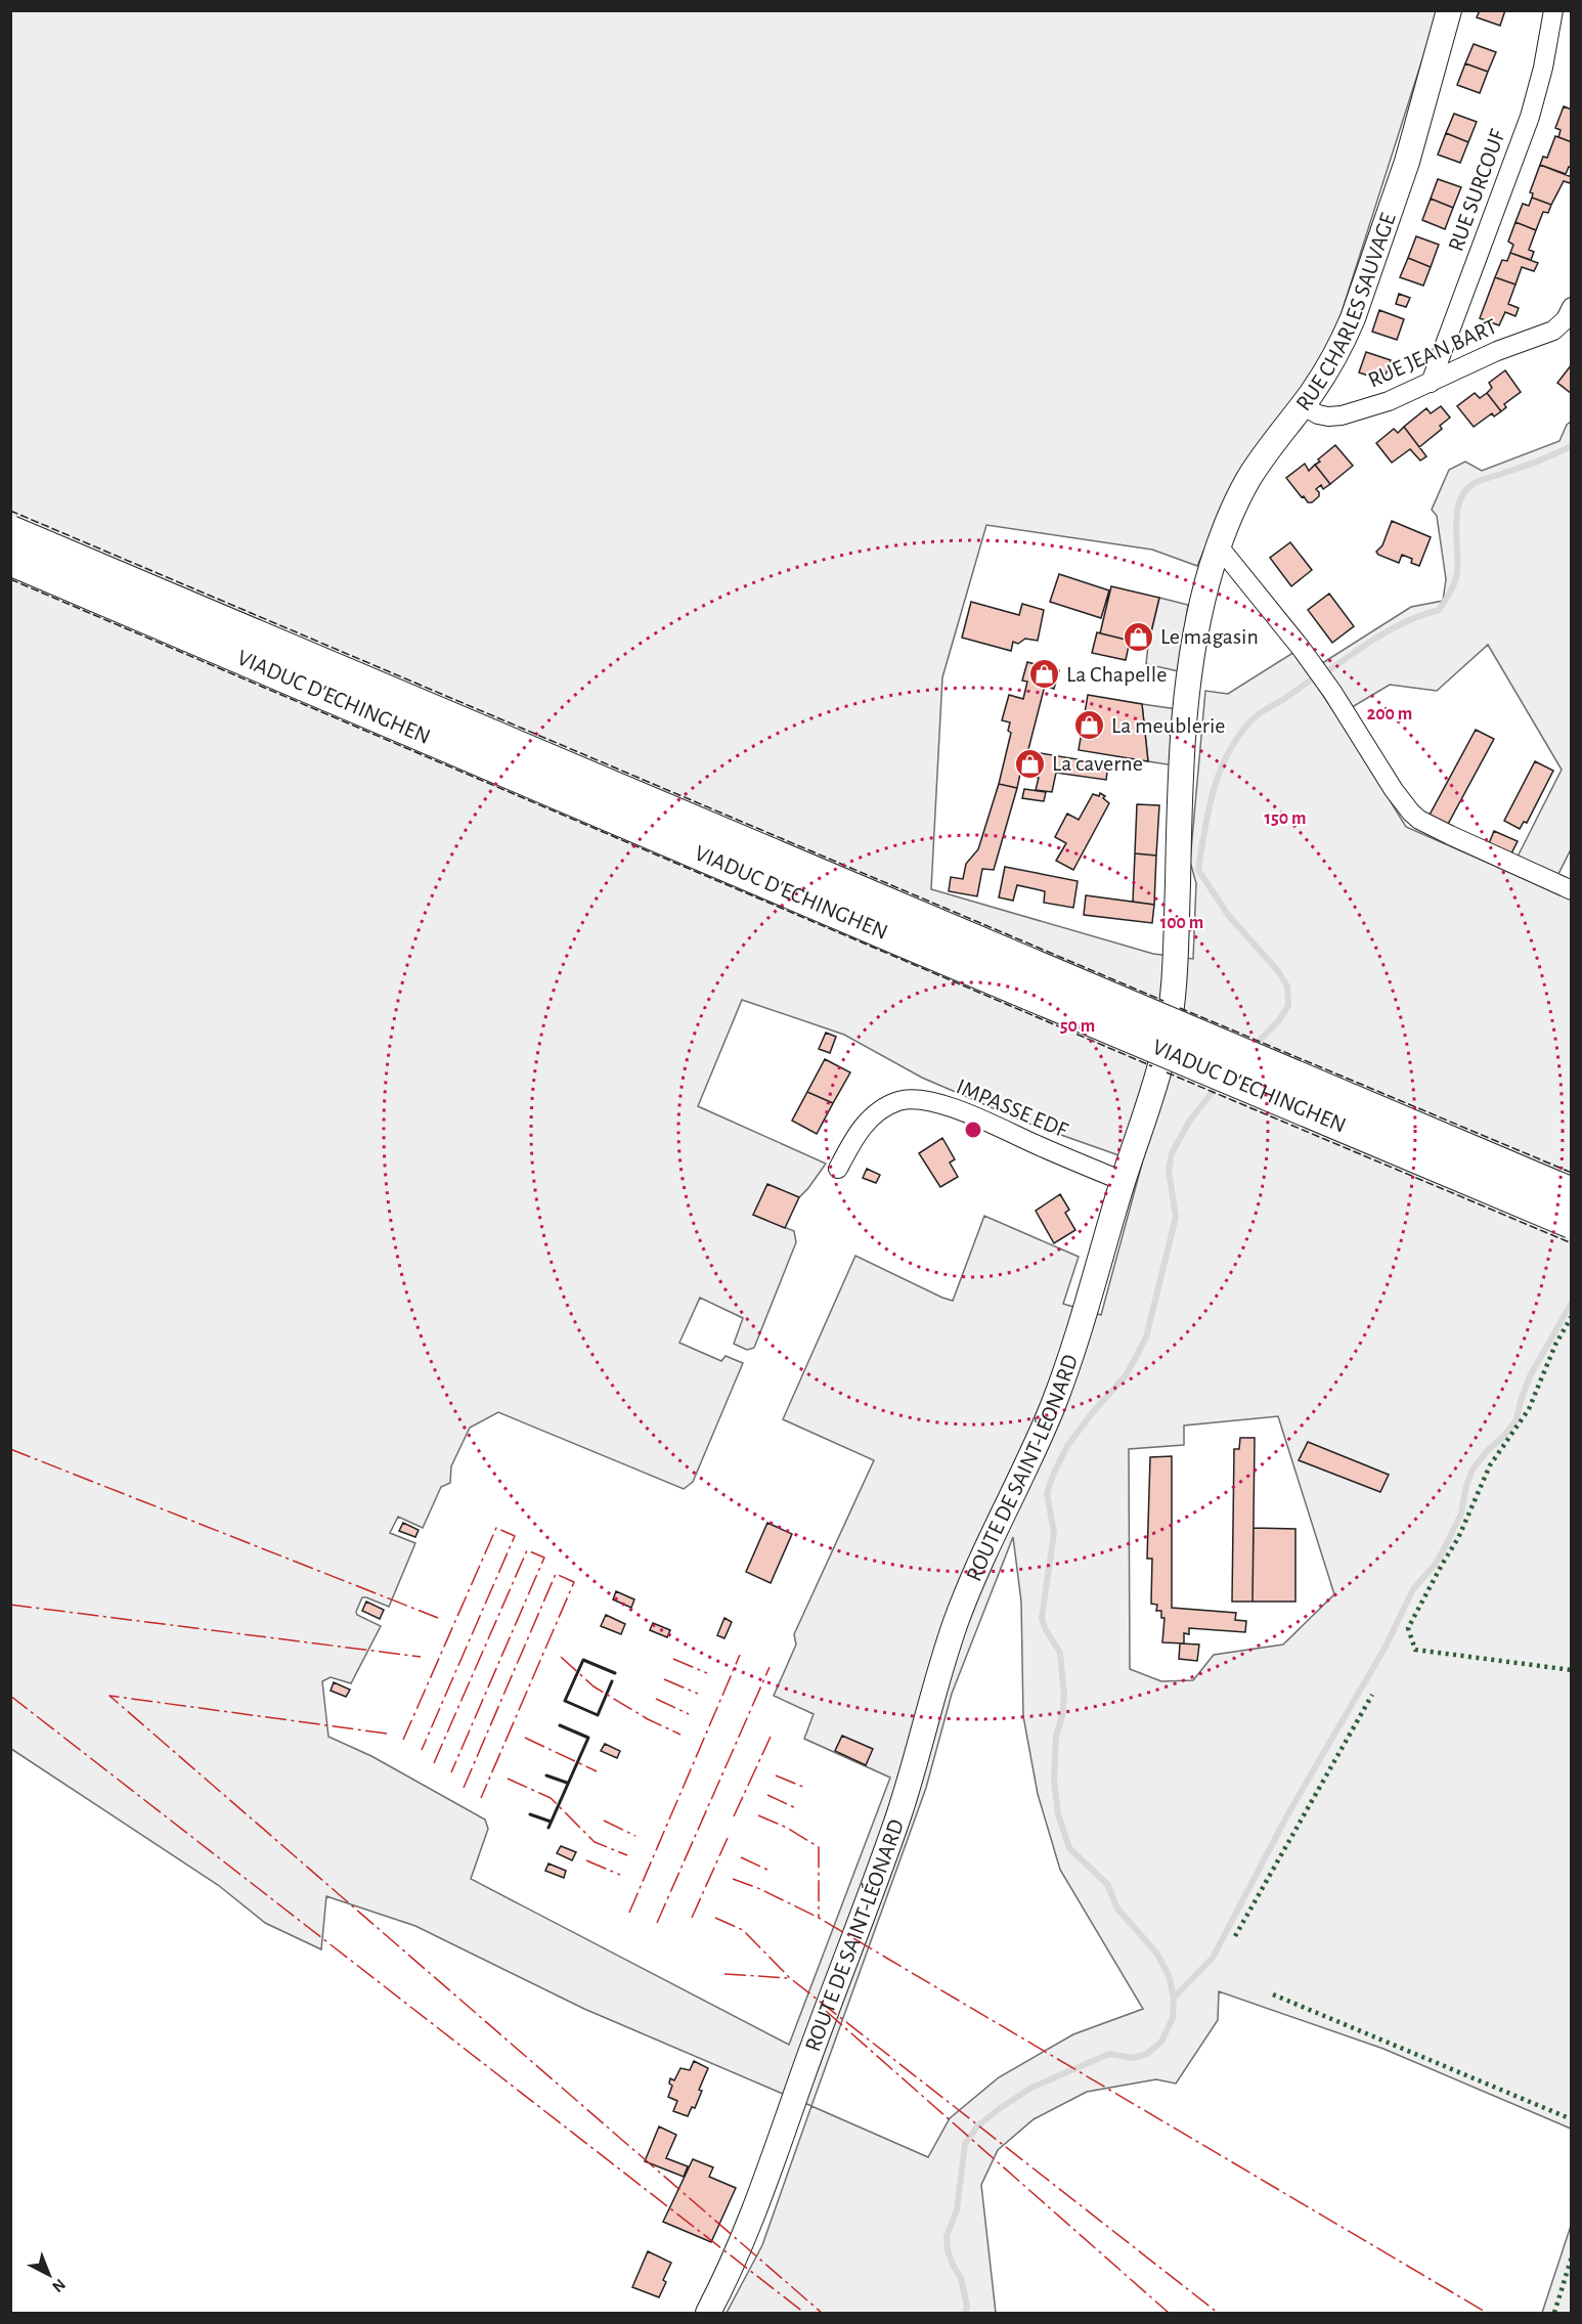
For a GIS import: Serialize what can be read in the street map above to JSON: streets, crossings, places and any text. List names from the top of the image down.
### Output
{
  "streets": {
    "highway": ["VIADUC D'ECHINGHEN"],
    "street": [
      "RUE SURCOUF",
      "RUE CHARLES SAUVAGE",
      "RUE JEAN BART",
      "IMPASSE EDF",
      "ROUTE DE SAINT-LÉONARD"
    ]
  },
  "crossings": [
    ["RUE SURCOUF", "RUE JEAN BART"],
    ["RUE CHARLES SAUVAGE", "RUE JEAN BART"],
    ["RUE CHARLES SAUVAGE", "ROUTE DE SAINT-LÉONARD"],
    ["IMPASSE EDF", "ROUTE DE SAINT-LÉONARD"]
  ],
  "places": {
    "shop": [
      "Le magasin",
      "La Chapelle",
      "La meublerie",
      "La caverne"
    ]
  },
  "north": "bottom right",
  "rings": [
    "200 m",
    "150 m",
    "100 m",
    "50 m"
  ]
}
